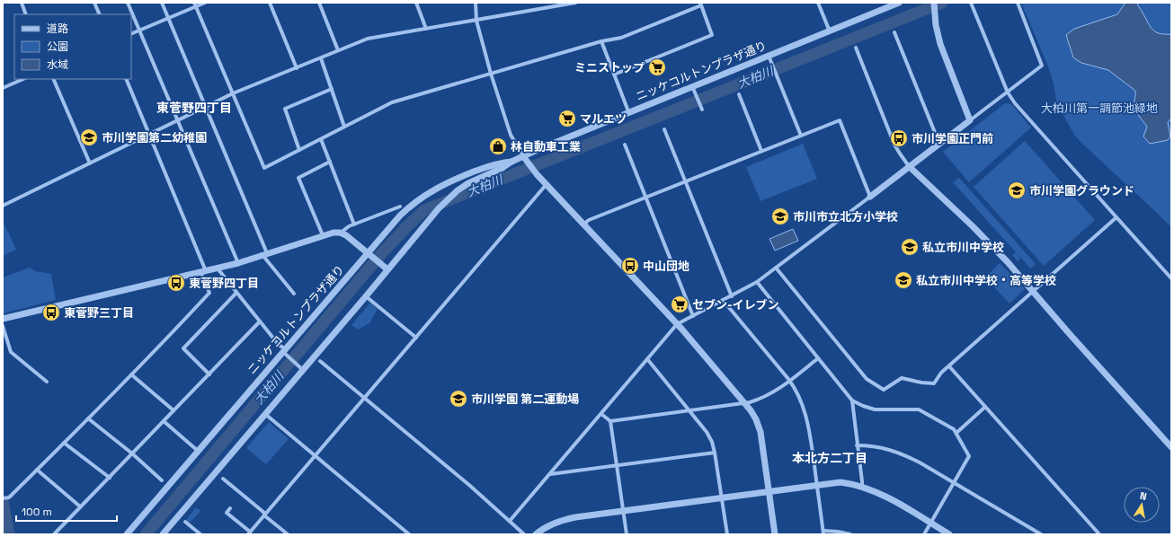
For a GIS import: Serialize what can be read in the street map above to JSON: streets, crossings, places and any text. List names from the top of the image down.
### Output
{
  "streets": {
    "street": ["ニッケコルトンプラザ通り"]
  },
  "districts": ["東菅野四丁目", "本北方二丁目"],
  "water": ["大柏川"],
  "parks": ["大柏川第一調節池緑地"],
  "places": {
    "supermarket": ["ミニストップ", "マルエツ", "セブン-イレブン"],
    "school or university": [
      "市川学園第二幼稚園",
      "市川学園グラウンド",
      "市川市立北方小学校",
      "私立市川中学校",
      "私立市川中学校・高等学校",
      "市川学園 第二運動場"
    ],
    "bus stop": [
      "市川学園正門前",
      "中山団地",
      "東菅野四丁目",
      "東菅野三丁目"
    ],
    "shop": ["林自動車工業"]
  },
  "legend": ["道路", "公園", "水域"],
  "scale_bar": "100 m",
  "north": "top"
}
